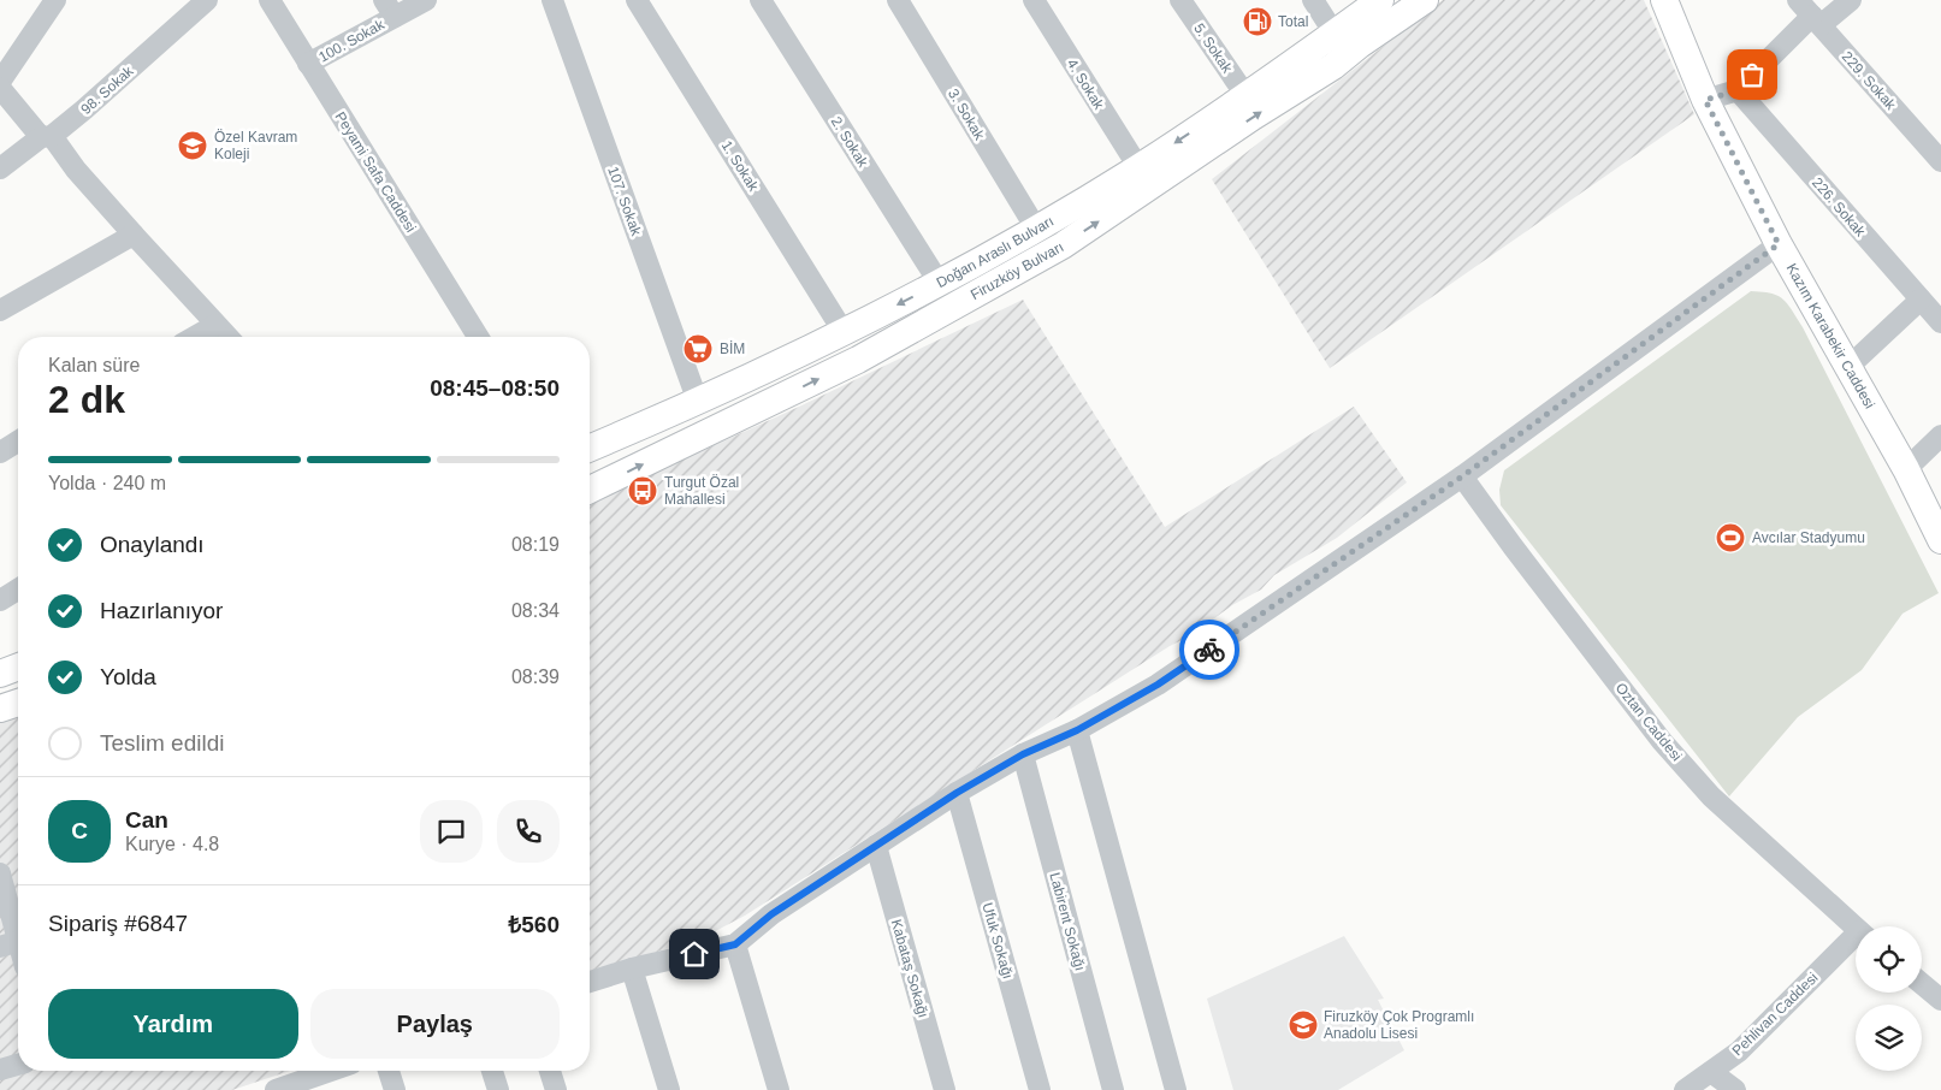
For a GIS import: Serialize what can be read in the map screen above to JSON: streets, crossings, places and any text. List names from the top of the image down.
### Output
{
  "streets": {
    "main road": ["Doğan Araslı Bulvarı", "Firuzköy Bulvarı", "Kazım Karabekir Caddesi"],
    "street": [
      "100. Sokak",
      "5. Sokak",
      "229. Sokak",
      "4. Sokak",
      "98. Sokak",
      "3. Sokak",
      "2. Sokak",
      "1. Sokak",
      "Peyami Safa Caddesi",
      "107. Sokak",
      "226. Sokak",
      "Oztan Caddesi",
      "Labirent Sokağı",
      "Ufuk Sokağı",
      "Kabataş Sokağı",
      "Pehlivan Caddesi"
    ]
  },
  "crossings": [
    ["100. Sokak", "Peyami Safa Caddesi"],
    ["5. Sokak", "Doğan Araslı Bulvarı"],
    ["4. Sokak", "Doğan Araslı Bulvarı"],
    ["3. Sokak", "Doğan Araslı Bulvarı"],
    ["2. Sokak", "Doğan Araslı Bulvarı"],
    ["1. Sokak", "Doğan Araslı Bulvarı"],
    ["107. Sokak", "Doğan Araslı Bulvarı"]
  ],
  "one_way": ["Firuzköy Bulvarı"],
  "places": {
    "fuel station": ["Total"],
    "school or university": ["Özel Kavram Koleji", "Firuzköy Çok Programlı Anadolu Lisesi"],
    "supermarket": ["BİM"],
    "bus stop": ["Turgut Özal Mahallesi"],
    "sports": ["Avcılar Stadyumu"]
  },
  "page": {
    "heading": ["2 dk", "Kalan süre", "08:45–08:50"],
    "panel": [
      "Can",
      "Kurye · 4.8",
      "Sipariş #6847",
      "₺560"
    ],
    "bar": "Yolda · 240 m",
    "list": [
      ["Onaylandı", "08:19"],
      ["Hazırlanıyor", "08:34"],
      ["Yolda", "08:39"],
      "Teslim edildi"
    ],
    "round": "C",
    "buttons": ["Yardım", "Paylaş"]
  }
}
